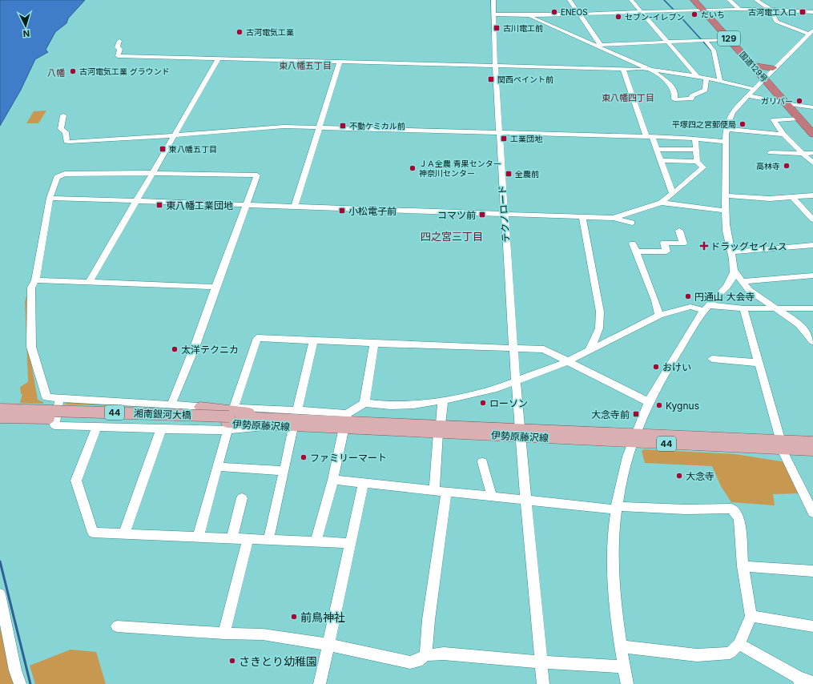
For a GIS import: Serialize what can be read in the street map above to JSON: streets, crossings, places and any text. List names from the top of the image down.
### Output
{
  "streets": {
    "highway": ["129", "国道129号"],
    "main road": ["44", "湘南銀河大橋", "伊勢原藤沢線"],
    "street": ["テクノロード"]
  },
  "crossings": [
    ["テクノロード", "伊勢原藤沢線"],
    ["湘南銀河大橋", "伊勢原藤沢線"]
  ],
  "districts": [
    "東八幡五丁目",
    "八幡",
    "東八幡四丁目",
    "四之宮三丁目"
  ],
  "places": {
    "other": [
      "ENEOS",
      "だいち",
      "セブン-イレブン",
      "古河電気工業",
      "古河電気工業 グラウンド",
      "ガリバー",
      "平塚四之宮郵便局",
      "高林寺",
      "ＪＡ全農 青果センター 神奈川センター",
      "円通山 大会寺",
      "太洋テクニカ",
      "おけい",
      "ローソン",
      "Kygnus",
      "ファミリーマート",
      "大念寺",
      "前鳥神社",
      "さきとり幼稚園"
    ],
    "transit": [
      "古河電工入口",
      "古川電工前",
      "関西ペイント前",
      "不動ケミカル前",
      "工業団地",
      "東八幡五丁目",
      "全農前",
      "東八幡工業団地",
      "小松電子前",
      "コマツ前",
      "大念寺前"
    ],
    "health": ["ドラッグセイムス"]
  },
  "north": "bottom"
}
